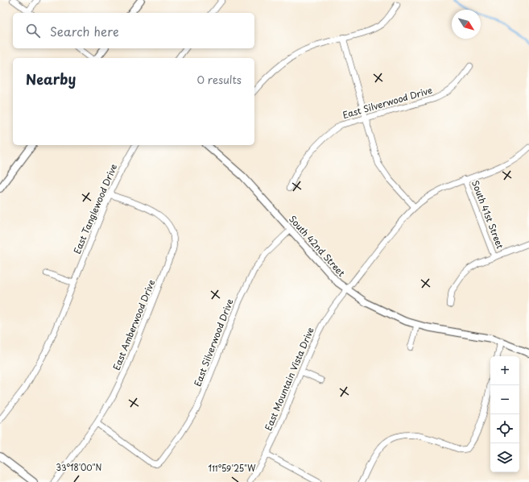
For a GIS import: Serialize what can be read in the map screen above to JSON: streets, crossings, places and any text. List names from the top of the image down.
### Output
{
  "streets": {
    "street": [
      "East Silverwood Drive",
      "East Tanglewood Drive",
      "South 41st Street",
      "South 42nd Street",
      "East Amberwood Drive",
      "East Mountain Vista Drive"
    ]
  },
  "crossings": [
    ["East Silverwood Drive", "South 42nd Street"],
    ["East Silverwood Drive", "East Amberwood Drive"],
    ["East Tanglewood Drive", "East Amberwood Drive"],
    ["South 41st Street", "East Mountain Vista Drive"],
    ["South 42nd Street", "East Mountain Vista Drive"]
  ],
  "north": "bottom right",
  "page": {
    "search": "Search here",
    "heading": ["Nearby", "0 results"],
    "map_buttons": ["+", "−"]
  },
  "coordinates": ["33°18'00\"N", "111°59'25\"W"]
}
